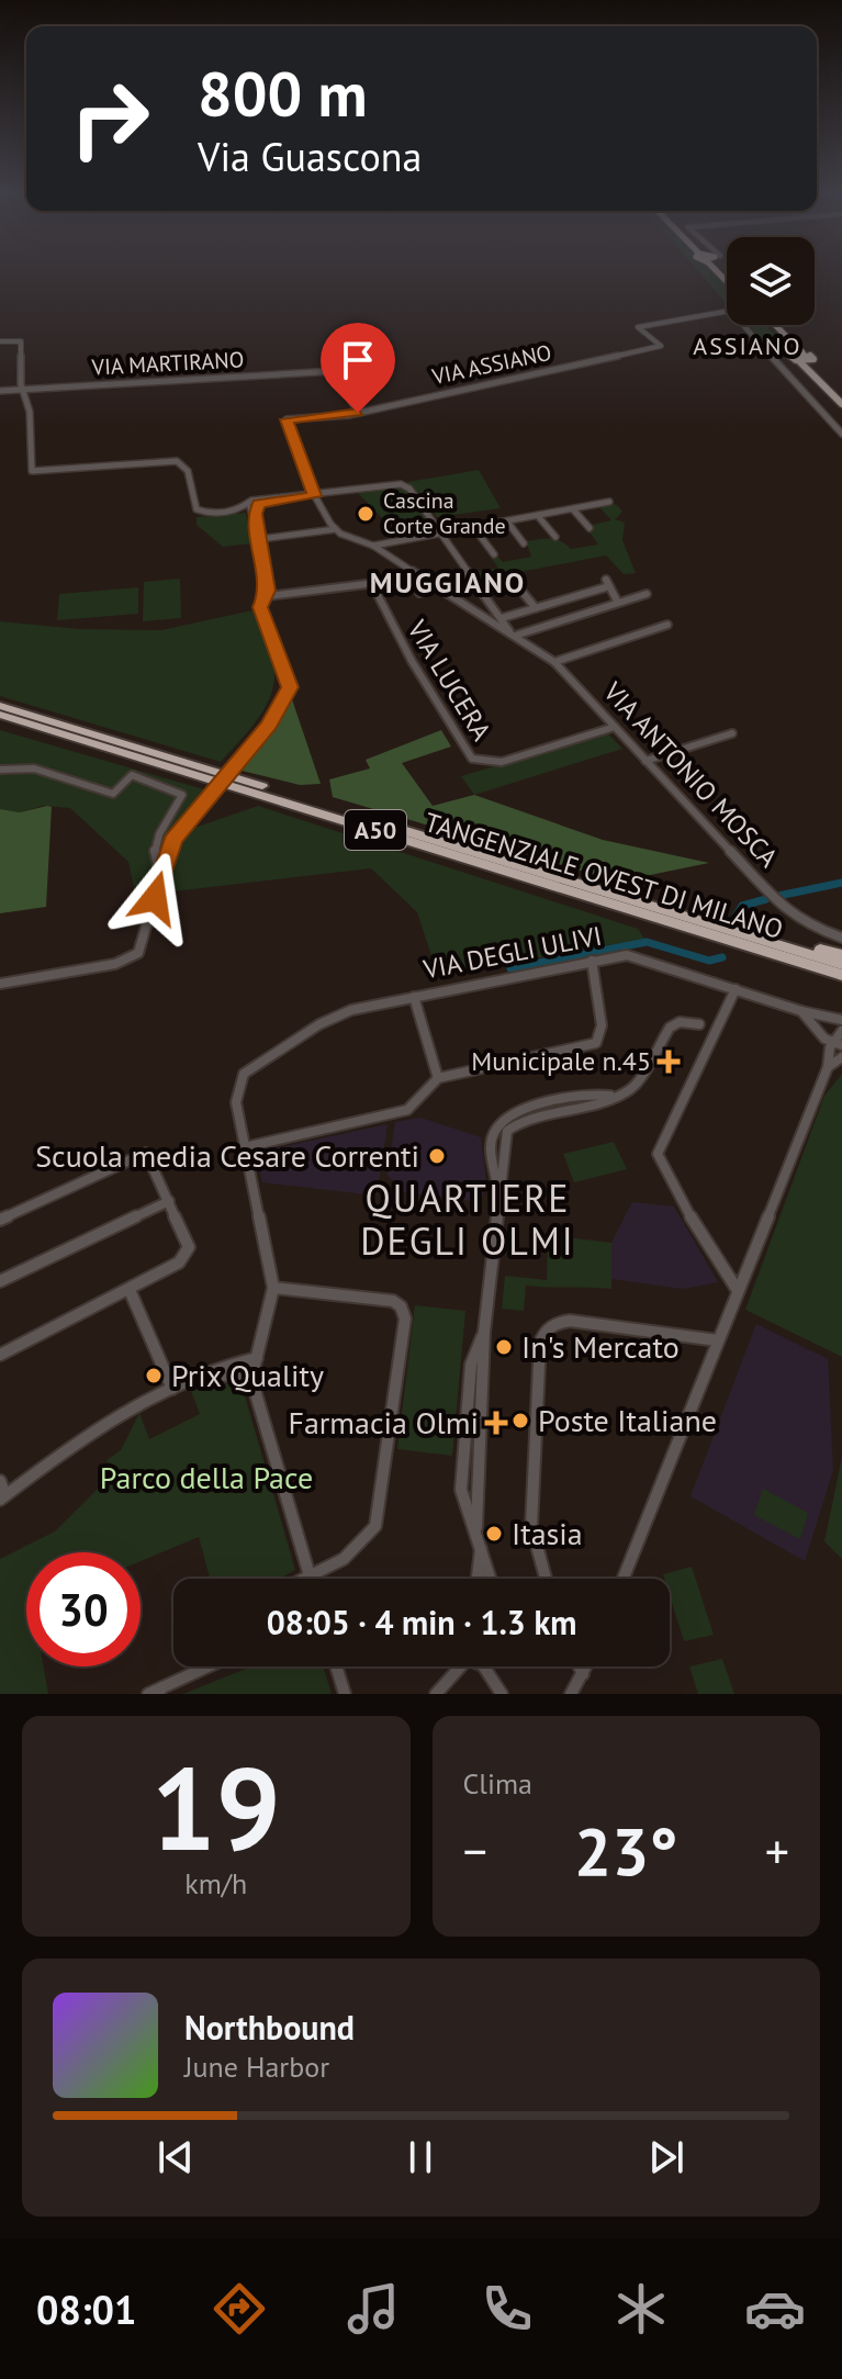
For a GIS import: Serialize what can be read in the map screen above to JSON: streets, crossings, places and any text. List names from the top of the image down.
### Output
{
  "streets": {
    "highway": ["A50", "TANGENZIALE OVEST DI MILANO"],
    "street": [
      "VIA MARTIRANO",
      "VIA ASSIANO",
      "VIA LUCERA",
      "VIA ANTONIO MOSCA",
      "VIA DEGLI ULIVI"
    ]
  },
  "crossings": [
    ["VIA MARTIRANO", "VIA ASSIANO"],
    ["VIA LUCERA", "VIA ANTONIO MOSCA"]
  ],
  "districts": ["ASSIANO", "MUGGIANO", "QUARTIERE DEGLI OLMI"],
  "parks": ["Parco della Pace"],
  "places": {
    "other": [
      "Cascina Corte Grande",
      "Scuola media Cesare Correnti",
      "In's Mercato",
      "Prix Quality",
      "Poste Italiane",
      "Itasia"
    ],
    "health": ["Municipale n.45", "Farmacia Olmi"]
  },
  "page": {
    "turn": ["800 m", "Via Guascona"],
    "limit": "30",
    "trip": "08:05 · 4 min · 1.3 km",
    "tile": [
      ["19", "km/h"],
      "Clima"
    ],
    "heat": ["−", "23°", "+"],
    "song": ["Northbound", "June Harbor"],
    "tabs": "08:01"
  }
}
